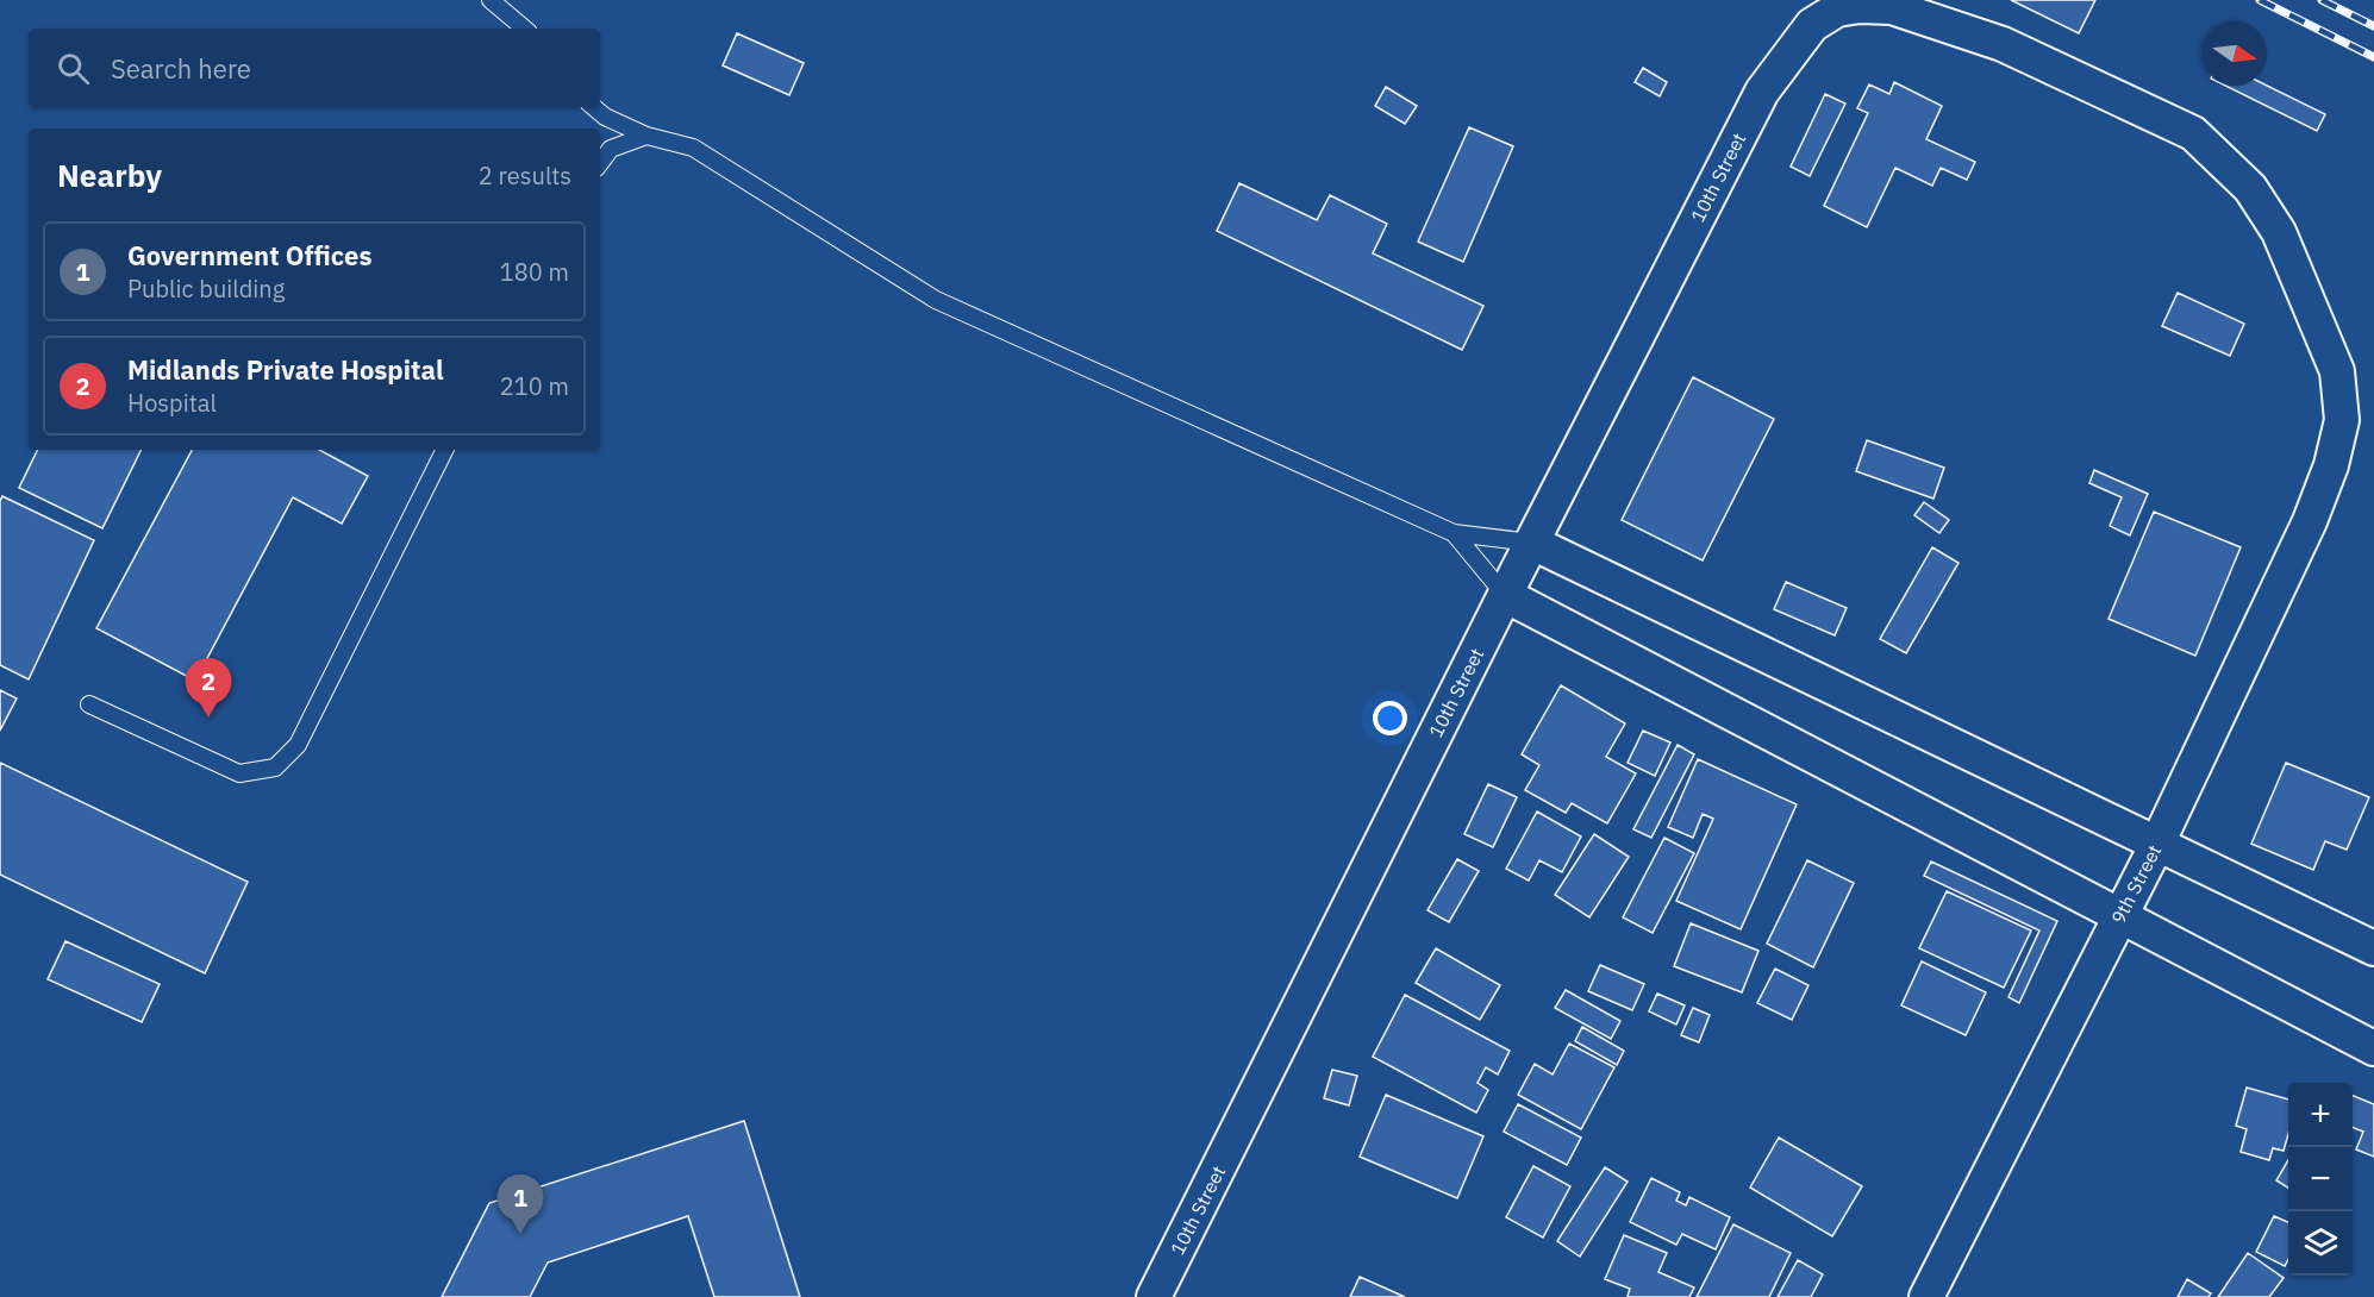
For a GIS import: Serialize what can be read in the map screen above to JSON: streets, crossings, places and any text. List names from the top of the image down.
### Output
{
  "streets": {
    "street": ["10th Street", "9th Street"]
  },
  "crossings": [
    ["10th Street", "9th Street"]
  ],
  "north": "right",
  "page": {
    "search": "Search here",
    "heading": ["Nearby", "2 results"],
    "list": [
      {
        "mark": "1",
        "name": "Government Offices",
        "note": "Public building",
        "value": "180 m"
      },
      {
        "mark": "2",
        "name": "Midlands Private Hospital",
        "note": "Hospital",
        "value": "210 m"
      }
    ],
    "pins": ["2", "1"],
    "map_buttons": ["+", "−"]
  }
}
